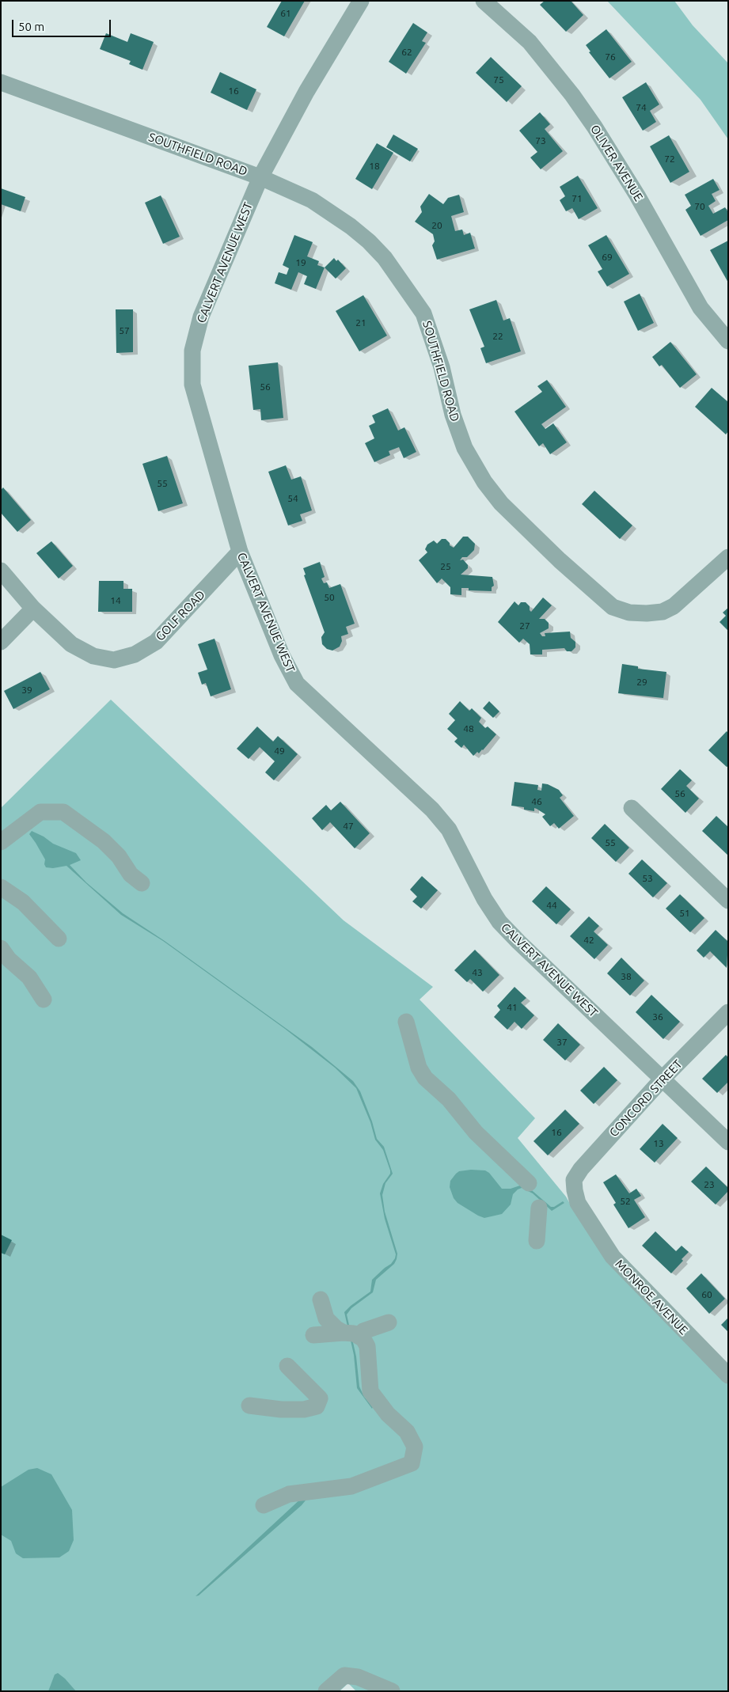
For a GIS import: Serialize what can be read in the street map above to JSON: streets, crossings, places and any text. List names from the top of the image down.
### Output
{
  "streets": {
    "street": [
      "SOUTHFIELD ROAD",
      "OLIVER AVENUE",
      "CALVERT AVENUE WEST",
      "GOLF ROAD",
      "CONCORD STREET",
      "MONROE AVENUE"
    ]
  },
  "crossings": [
    ["SOUTHFIELD ROAD", "CALVERT AVENUE WEST"],
    ["CALVERT AVENUE WEST", "GOLF ROAD"],
    ["CALVERT AVENUE WEST", "CONCORD STREET"],
    ["CONCORD STREET", "MONROE AVENUE"]
  ],
  "house_numbers": [
    "61",
    "62",
    "76",
    "75",
    "16",
    "74",
    "73",
    "72",
    "18",
    "71",
    "70",
    "20",
    "69",
    "19",
    "21",
    "57",
    "22",
    "56",
    "55",
    "54",
    "25",
    "50",
    "14",
    "27",
    "29",
    "39",
    "48",
    "49",
    "56",
    "46",
    "47",
    "55",
    "53",
    "44",
    "51",
    "42",
    "43",
    "38",
    "41",
    "36",
    "37",
    "16",
    "13",
    "23",
    "52",
    "60"
  ],
  "scale_bar": "50 m"
}
